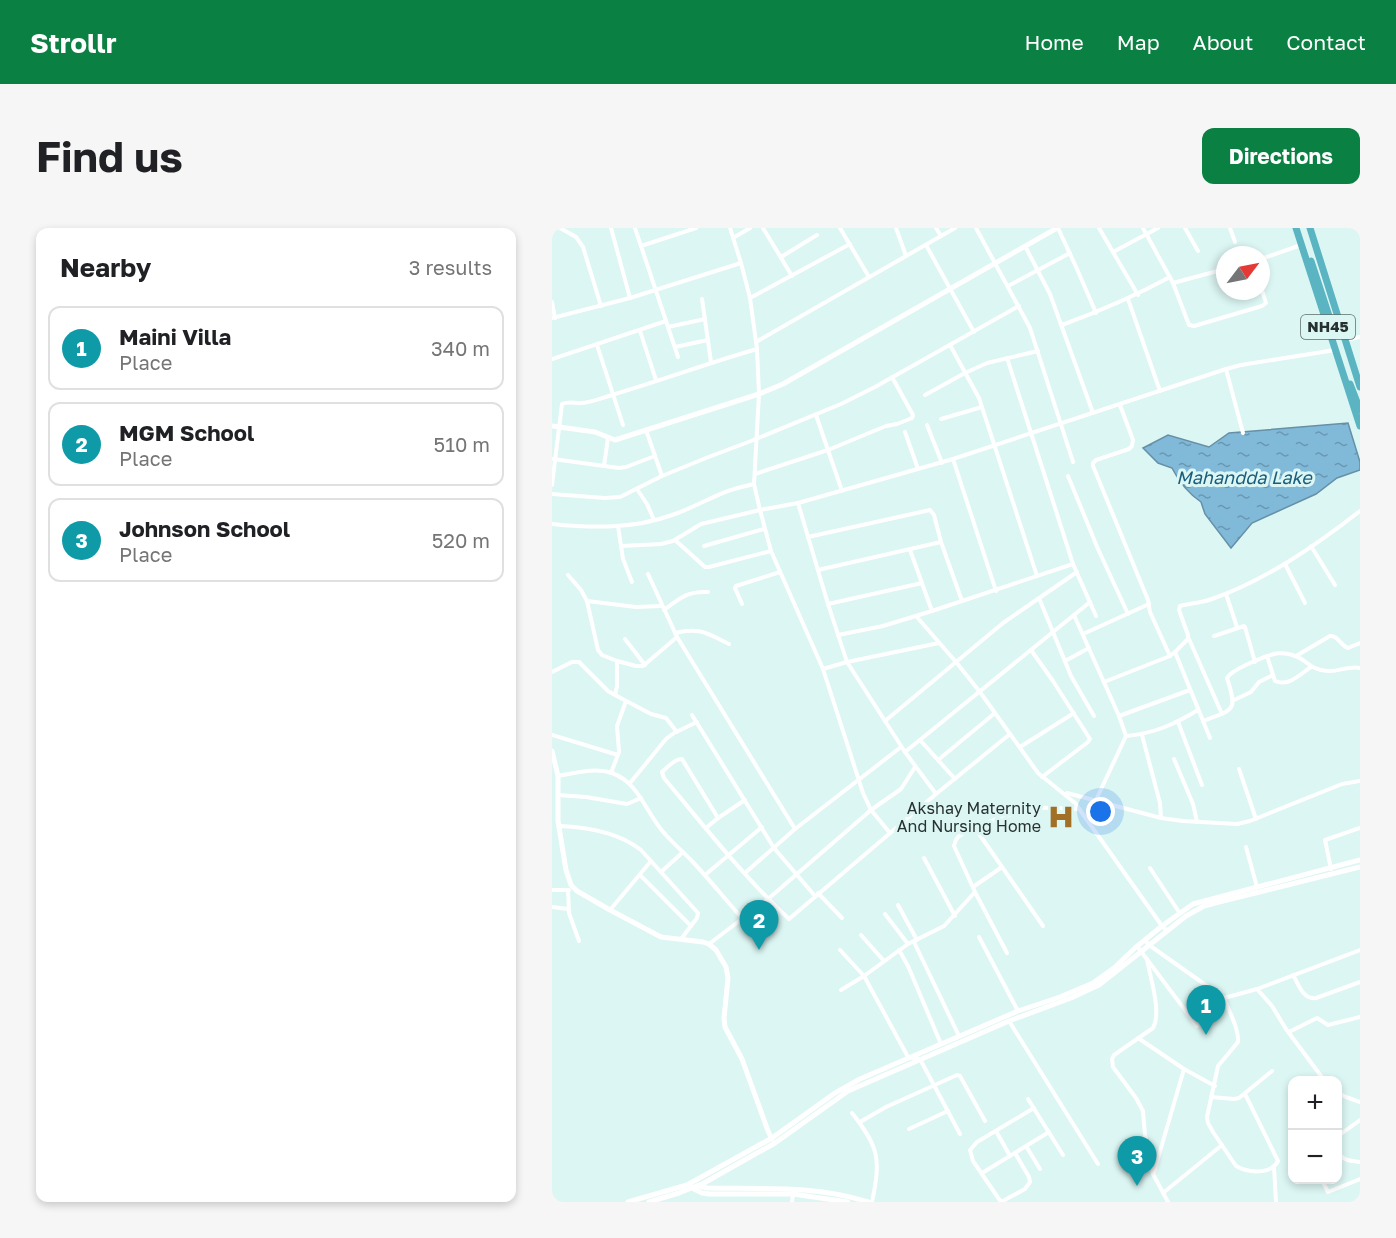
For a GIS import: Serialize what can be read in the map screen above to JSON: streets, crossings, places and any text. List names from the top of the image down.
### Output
{
  "streets": {
    "highway": ["NH45"]
  },
  "water": ["Mahandda Lake"],
  "places": {
    "hospital": ["Akshay Maternity And Nursing Home"]
  },
  "north": "top right",
  "page": {
    "header": "Strollr",
    "nav": [
      "Home",
      "Map",
      "About",
      "Contact"
    ],
    "buttons": "Directions",
    "title": "Find us",
    "heading": ["Nearby", "3 results"],
    "list": [
      {
        "mark": "1",
        "name": "Maini Villa",
        "note": "Place",
        "value": "340 m"
      },
      {
        "mark": "2",
        "name": "MGM School",
        "note": "Place",
        "value": "510 m"
      },
      {
        "mark": "3",
        "name": "Johnson School",
        "note": "Place",
        "value": "520 m"
      }
    ],
    "pins": ["2", "1", "3"],
    "map_buttons": ["+", "−"]
  }
}
